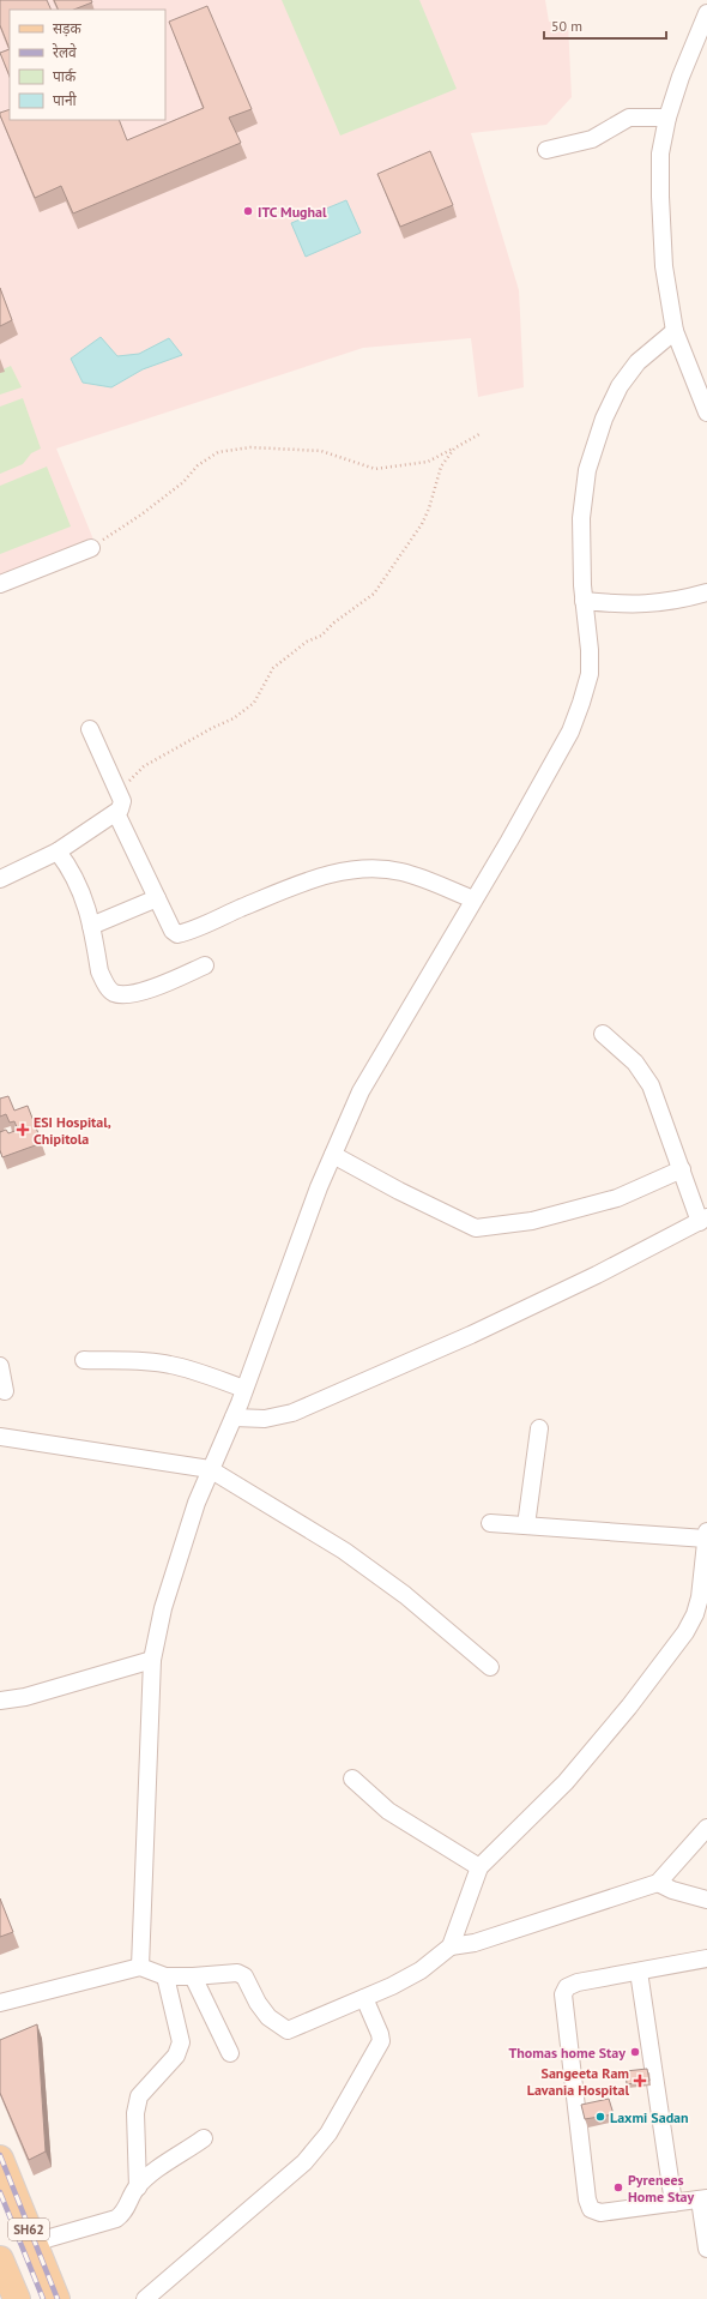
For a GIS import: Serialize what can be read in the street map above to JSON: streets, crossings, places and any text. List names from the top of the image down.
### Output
{
  "streets": {
    "main road": ["SH62"]
  },
  "places": {
    "other": [
      "ITC Mughal",
      "Thomas home Stay",
      "Laxmi Sadan",
      "Pyrenees Home Stay"
    ],
    "health": ["ESI Hospital, Chipitola", "Sangeeta Ram Lavania Hospital"]
  },
  "legend": [
    "सड़क",
    "रेलवे",
    "पार्क",
    "पानी"
  ],
  "scale_bar": "50 m"
}
